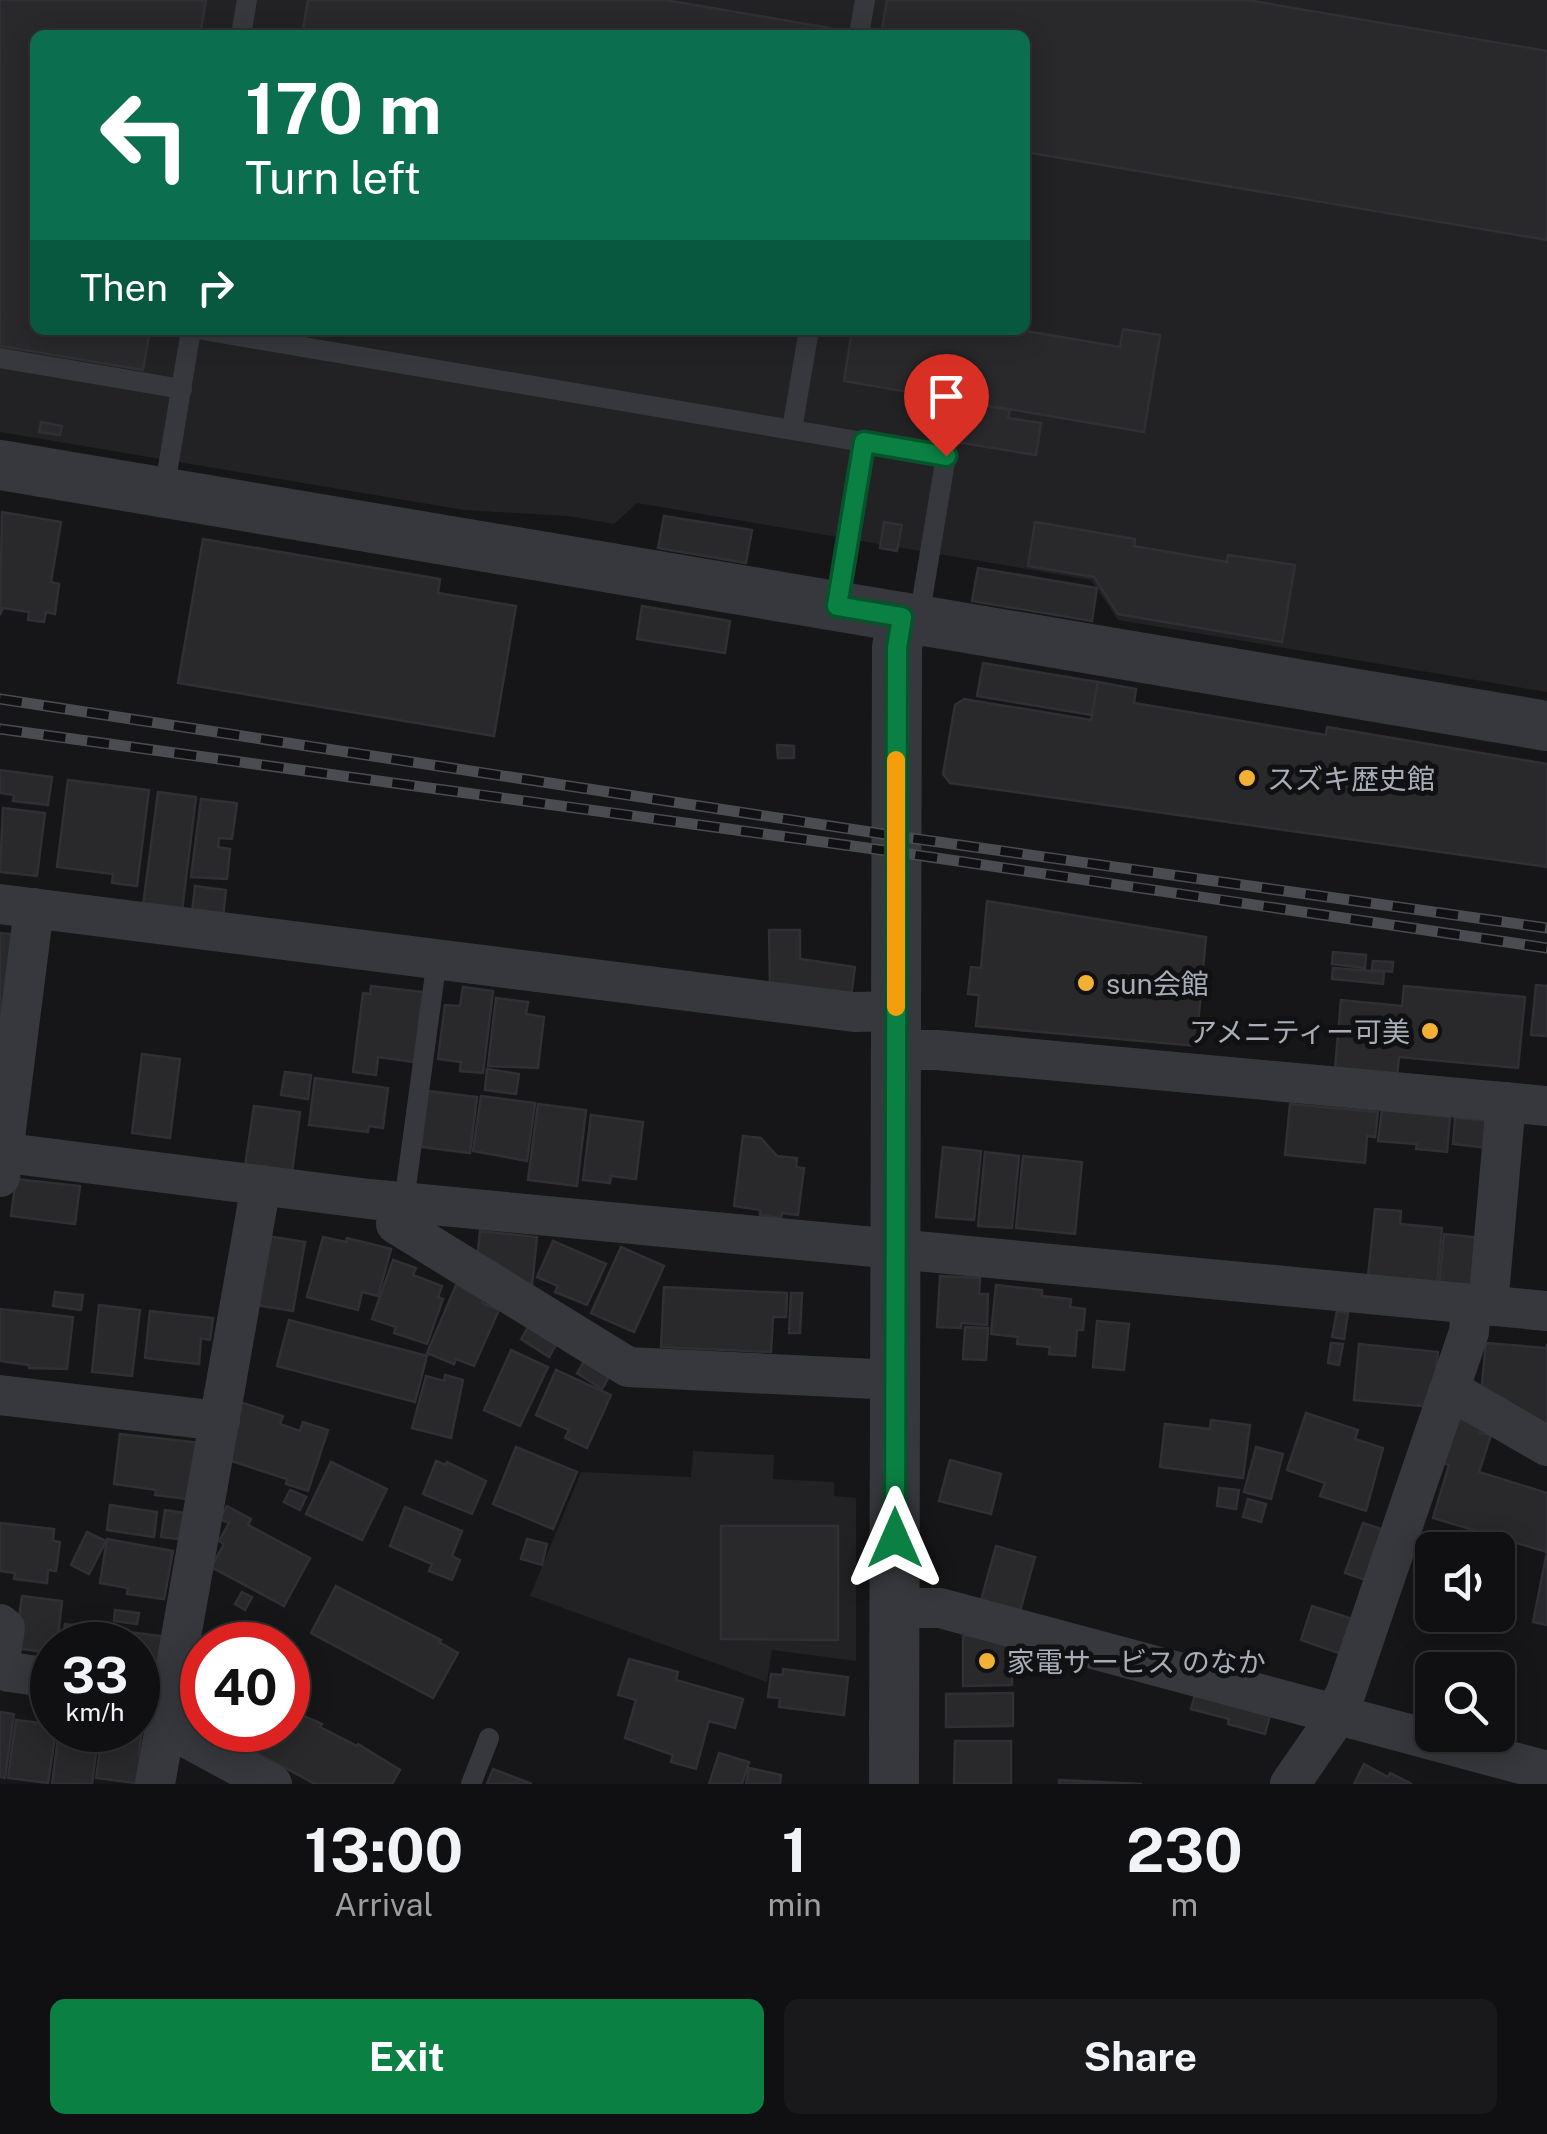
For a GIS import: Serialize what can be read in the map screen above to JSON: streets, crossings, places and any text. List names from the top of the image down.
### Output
{
  "places": [
    "スズキ歴史館",
    "sun会館",
    "アメニティー可美",
    "家電サービス のなか"
  ],
  "page": {
    "turn": ["170 m", "Turn left"],
    "then": "Then",
    "speed": "33 km/h",
    "limit": "40",
    "eta": [
      "13:00",
      "Arrival",
      "1",
      "min",
      "230",
      "m"
    ],
    "buttons": ["Exit", "Share"]
  }
}
